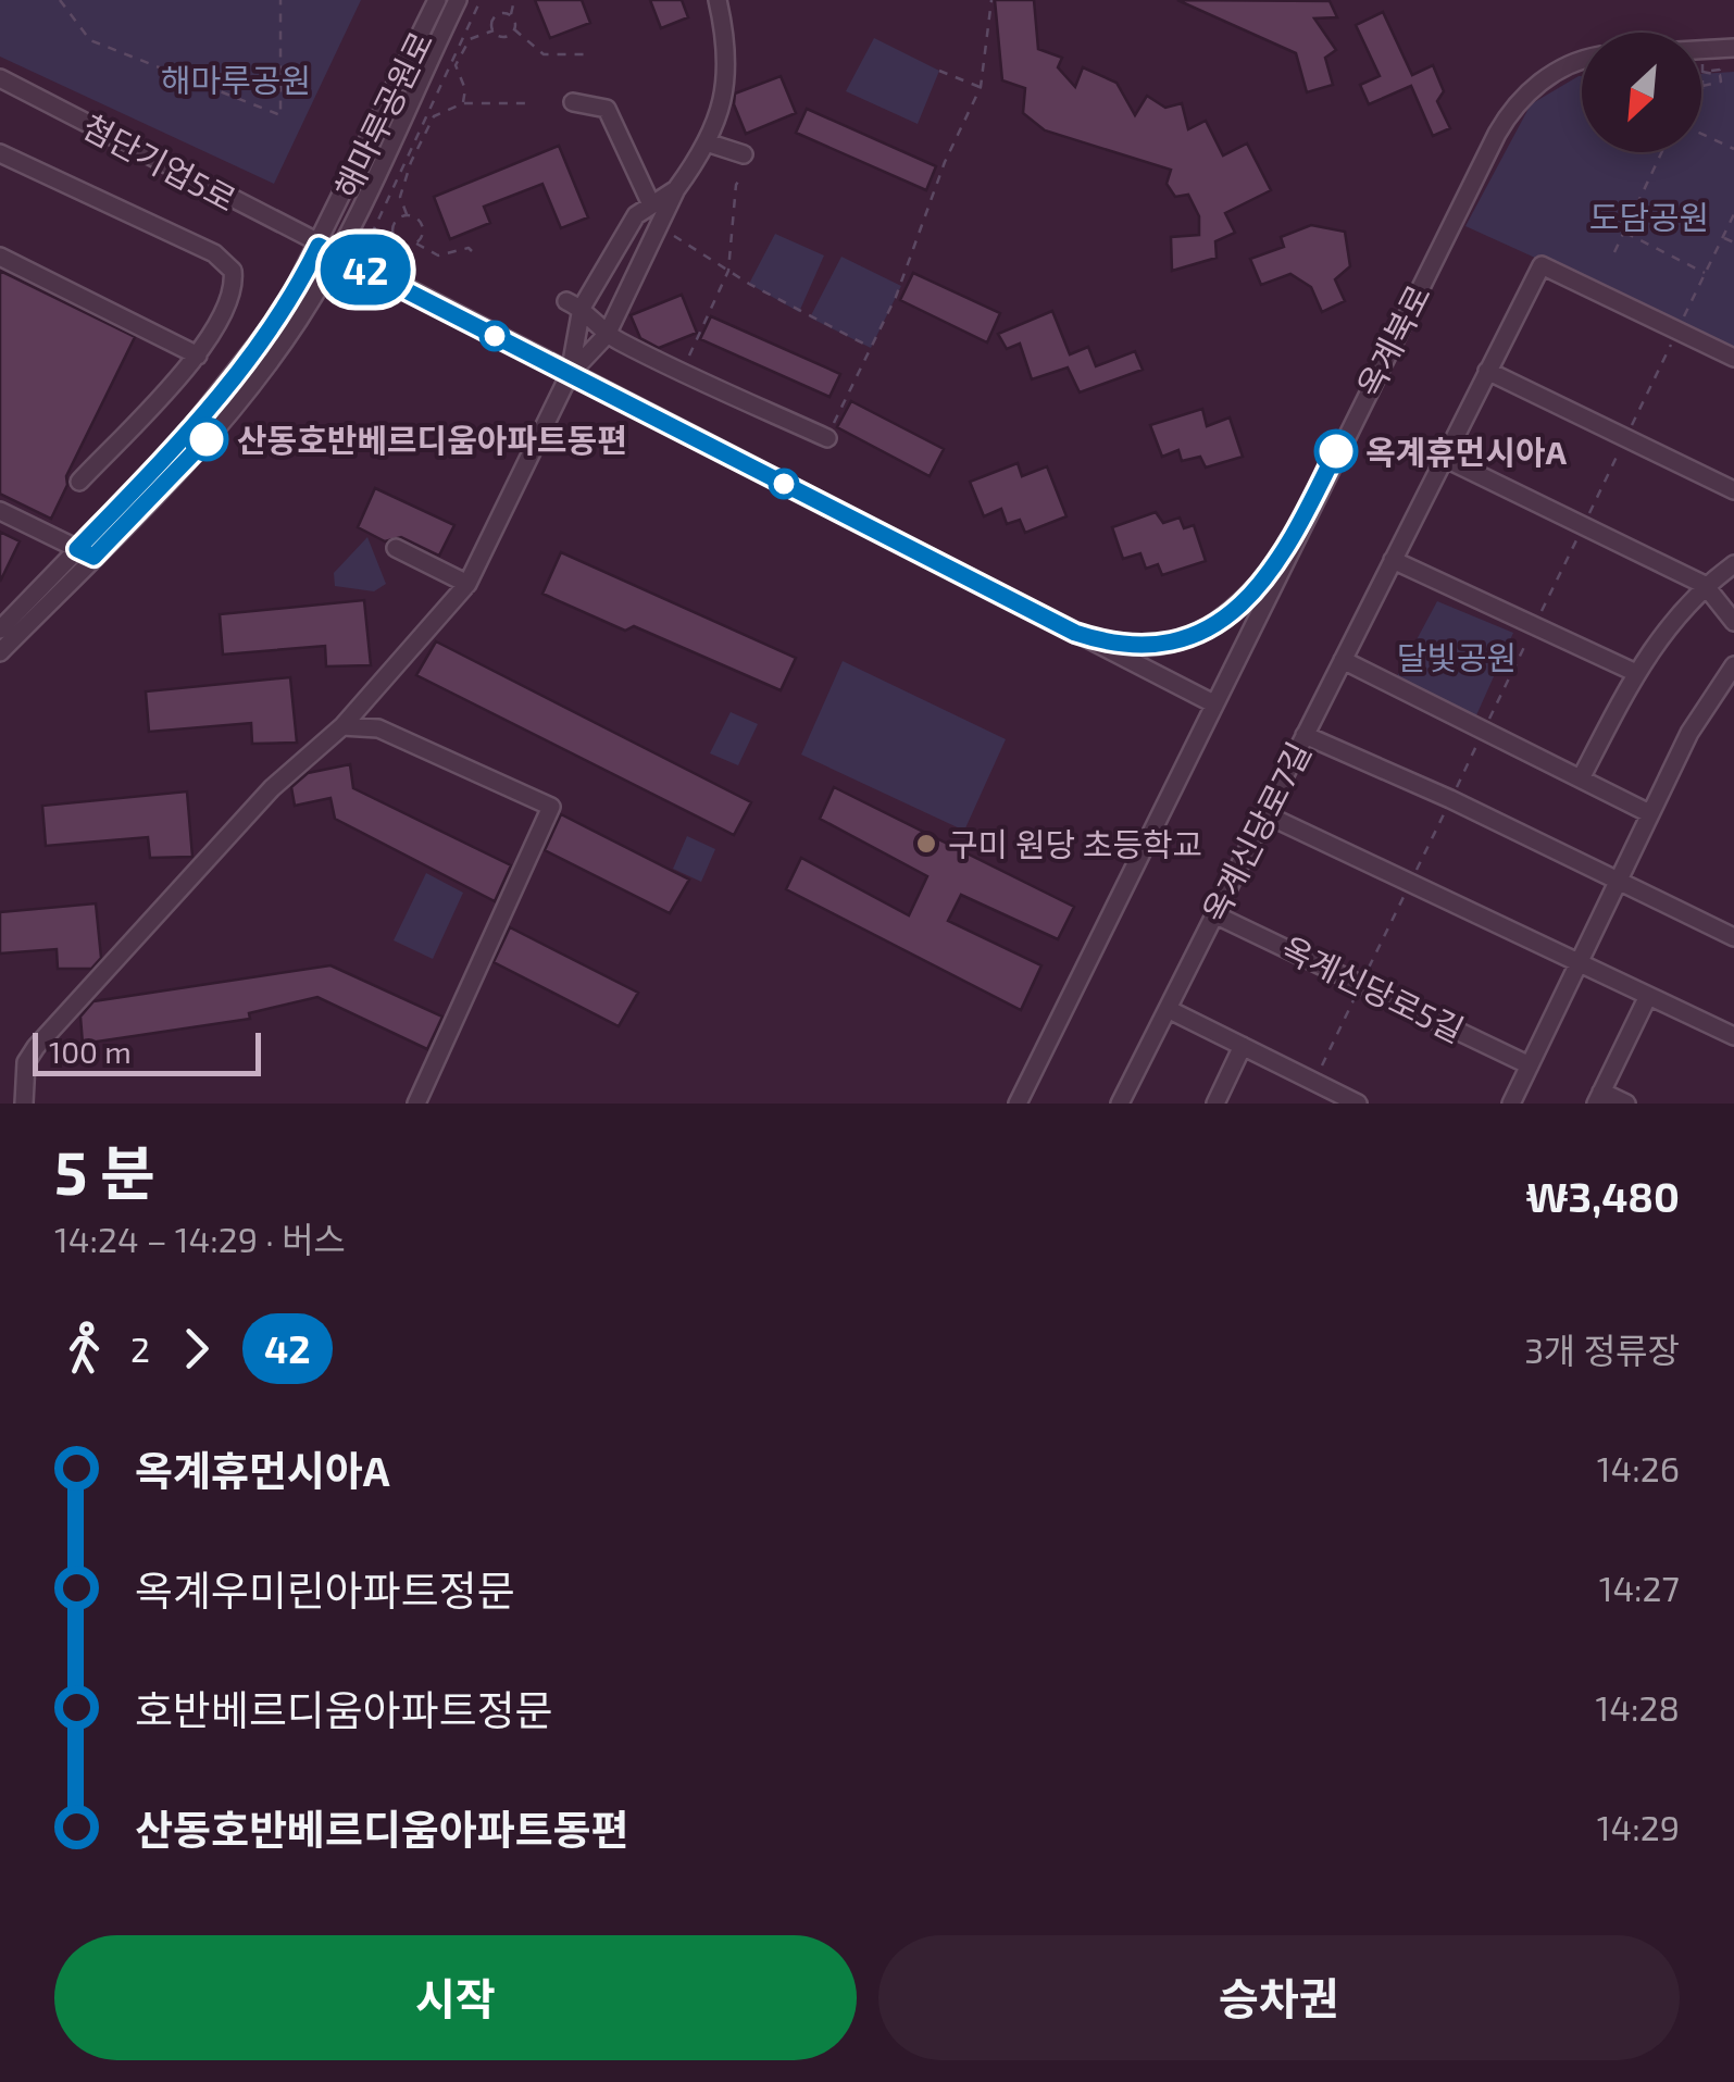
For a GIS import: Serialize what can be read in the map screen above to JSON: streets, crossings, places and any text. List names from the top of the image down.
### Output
{
  "streets": {
    "street": [
      "해마루공원로",
      "첨단기업5로",
      "옥계북로",
      "옥계신당로7길",
      "옥계신당로5길"
    ]
  },
  "crossings": [
    ["해마루공원로", "첨단기업5로"],
    ["옥계신당로7길", "옥계신당로5길"]
  ],
  "parks": ["해마루공원", "도담공원", "달빛공원"],
  "places": ["산동호반베르디움아파트동편", "옥계휴먼시아A", "구미 원당 초등학교"],
  "lines": ["bus line 42"],
  "scale_bar": "100 m",
  "north": "bottom left",
  "page": {
    "on_map": "42",
    "scale": "100 m",
    "heading": ["5 분", "14:24 – 14:29 · 버스", "₩3,480"],
    "legs": ["2", "42", "3개 정류장"],
    "list": [
      {
        "name": "옥계휴먼시아A",
        "value": "14:26"
      },
      {
        "name": "옥계우미린아파트정문",
        "value": "14:27"
      },
      {
        "name": "호반베르디움아파트정문",
        "value": "14:28"
      },
      {
        "name": "산동호반베르디움아파트동편",
        "value": "14:29"
      }
    ],
    "buttons": ["시작", "승차권"]
  }
}
